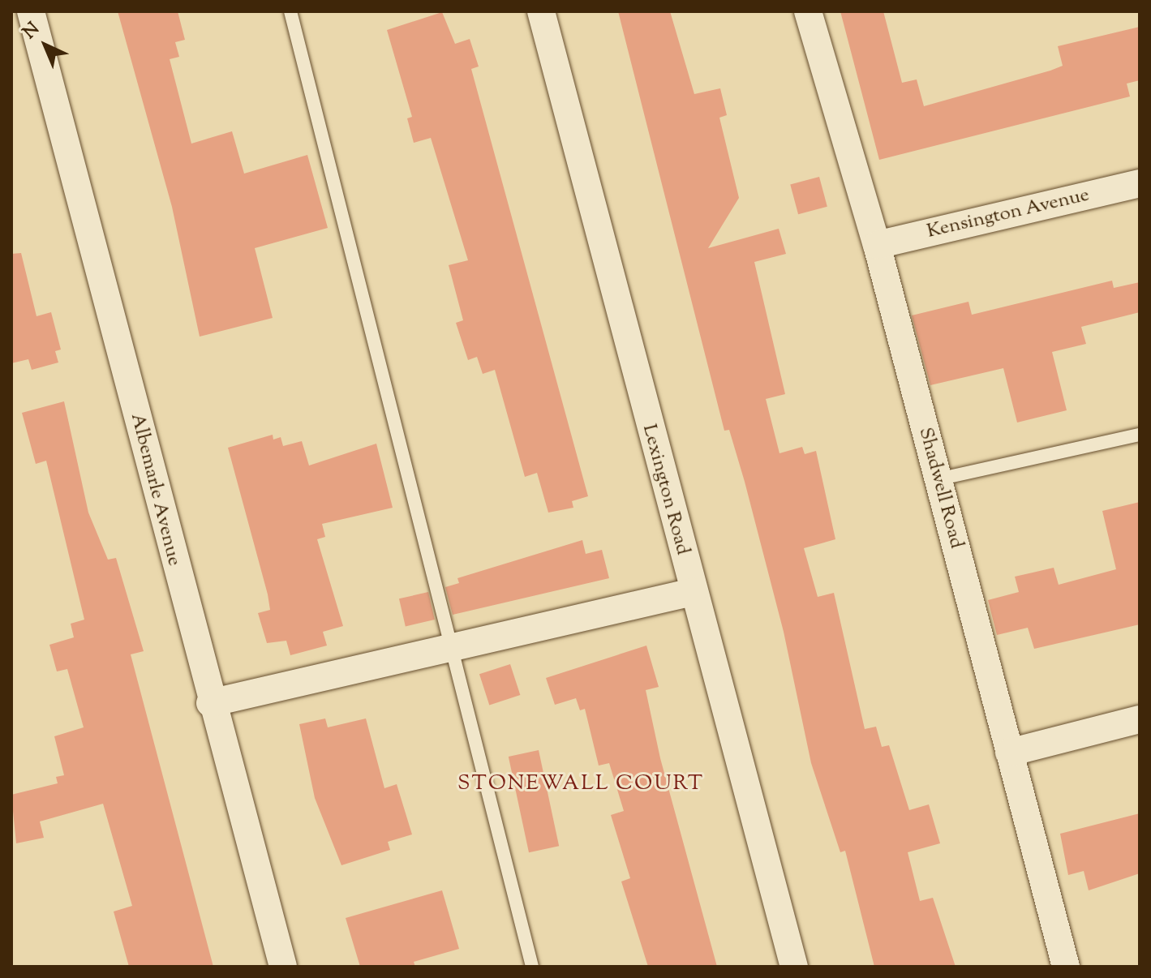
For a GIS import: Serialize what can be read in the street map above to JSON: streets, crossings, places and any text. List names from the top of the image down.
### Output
{
  "streets": {
    "street": [
      "Kensington Avenue",
      "Shadwell Road",
      "Albemarle Avenue",
      "Lexington Road"
    ]
  },
  "crossings": [
    ["Kensington Avenue", "Shadwell Road"]
  ],
  "districts": ["STONEWALL COURT"],
  "north": "top left"
}
